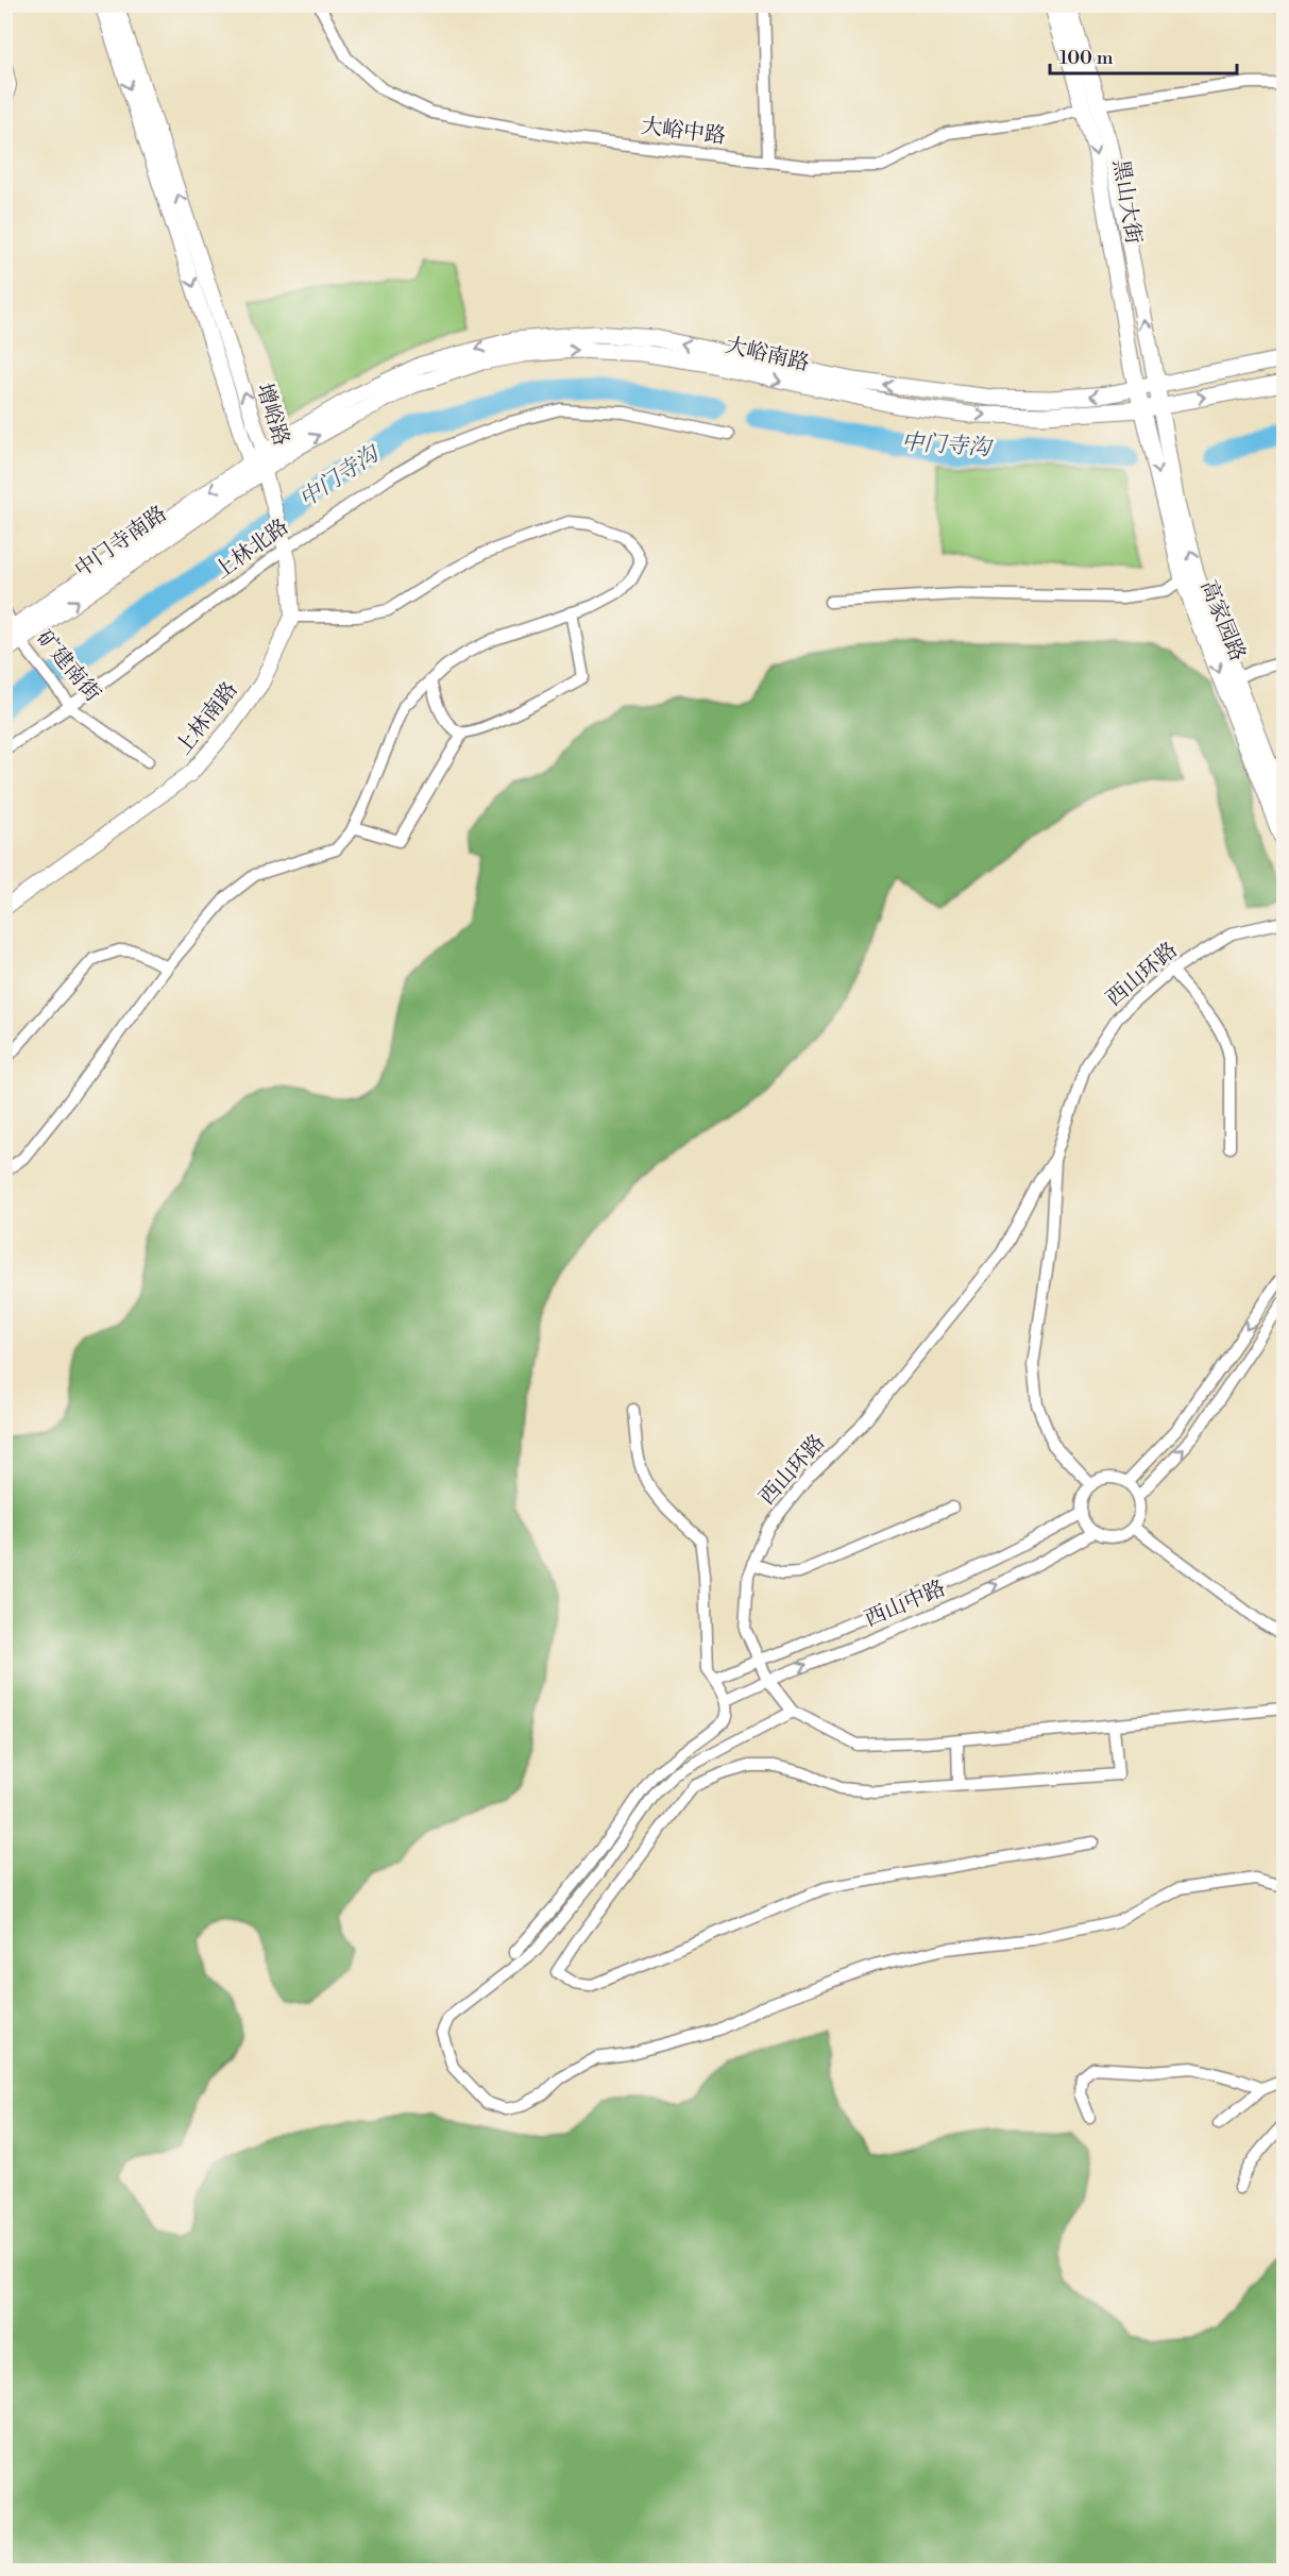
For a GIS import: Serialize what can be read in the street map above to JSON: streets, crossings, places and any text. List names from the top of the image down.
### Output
{
  "streets": {
    "main road": [
      "黑山大街",
      "大峪南路",
      "中门寺南路",
      "高家园路"
    ],
    "street": [
      "大峪中路",
      "增峪路",
      "上林北路",
      "矿建南街",
      "上林南路",
      "西山环路",
      "西山中路"
    ]
  },
  "crossings": [
    ["大峪中路", "黑山大街"],
    ["黑山大街", "大峪南路"],
    ["黑山大街", "高家园路"],
    ["大峪南路", "增峪路"],
    ["大峪南路", "中门寺南路"],
    ["大峪南路", "高家园路"],
    ["大峪南路", "上林南路"],
    ["增峪路", "中门寺南路"],
    ["增峪路", "上林南路"],
    ["中门寺南路", "矿建南街"],
    ["中门寺南路", "上林南路"],
    ["上林北路", "矿建南街"],
    ["上林北路", "上林南路"],
    ["西山环路", "西山中路"]
  ],
  "water": ["中门寺沟"],
  "scale_bar": "100 m"
}
